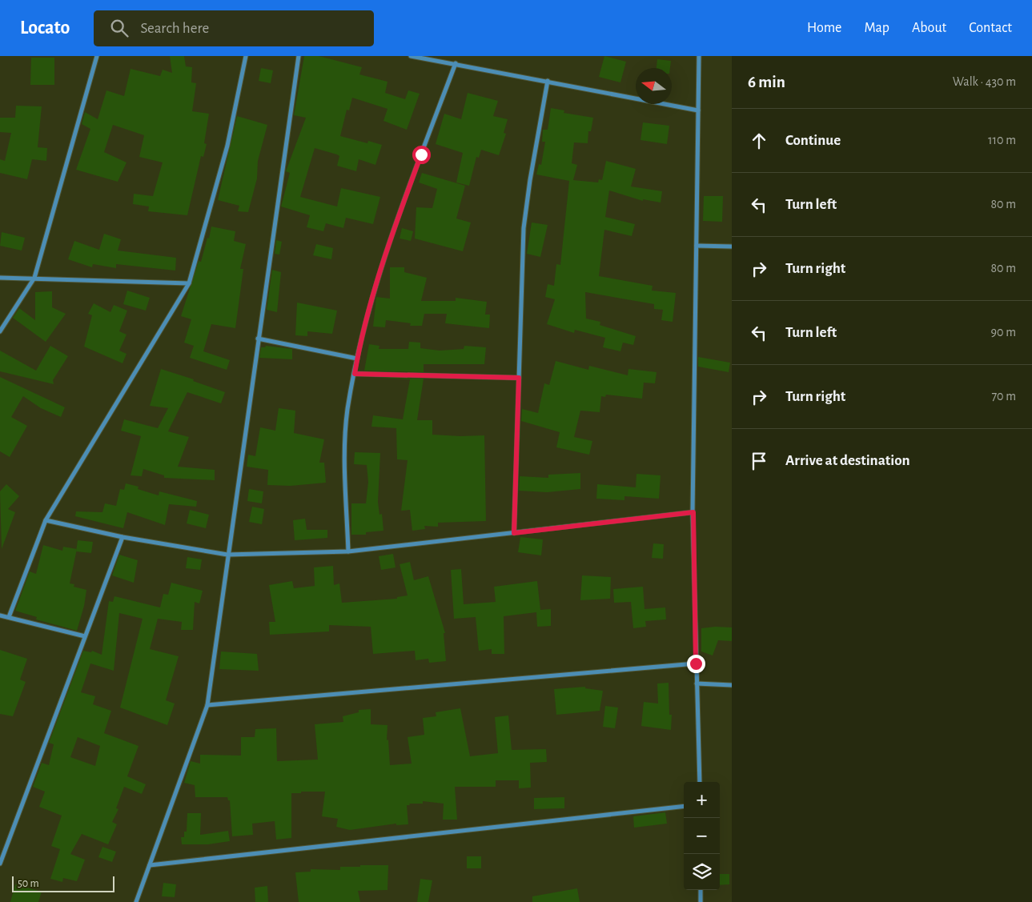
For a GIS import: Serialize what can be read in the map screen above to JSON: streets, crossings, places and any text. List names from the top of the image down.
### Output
{
  "scale_bar": "50 m",
  "north": "left",
  "page": {
    "header": "Locato",
    "search": "Search here",
    "nav": [
      "Home",
      "Map",
      "About",
      "Contact"
    ],
    "heading": ["6 min", "Walk · 430 m"],
    "list": [
      ["Continue", "110 m"],
      ["Turn left", "80 m"],
      ["Turn right", "80 m"],
      ["Turn left", "90 m"],
      ["Turn right", "70 m"],
      "Arrive at destination"
    ],
    "map_buttons": ["+", "−"],
    "scale": "50 m"
  }
}
